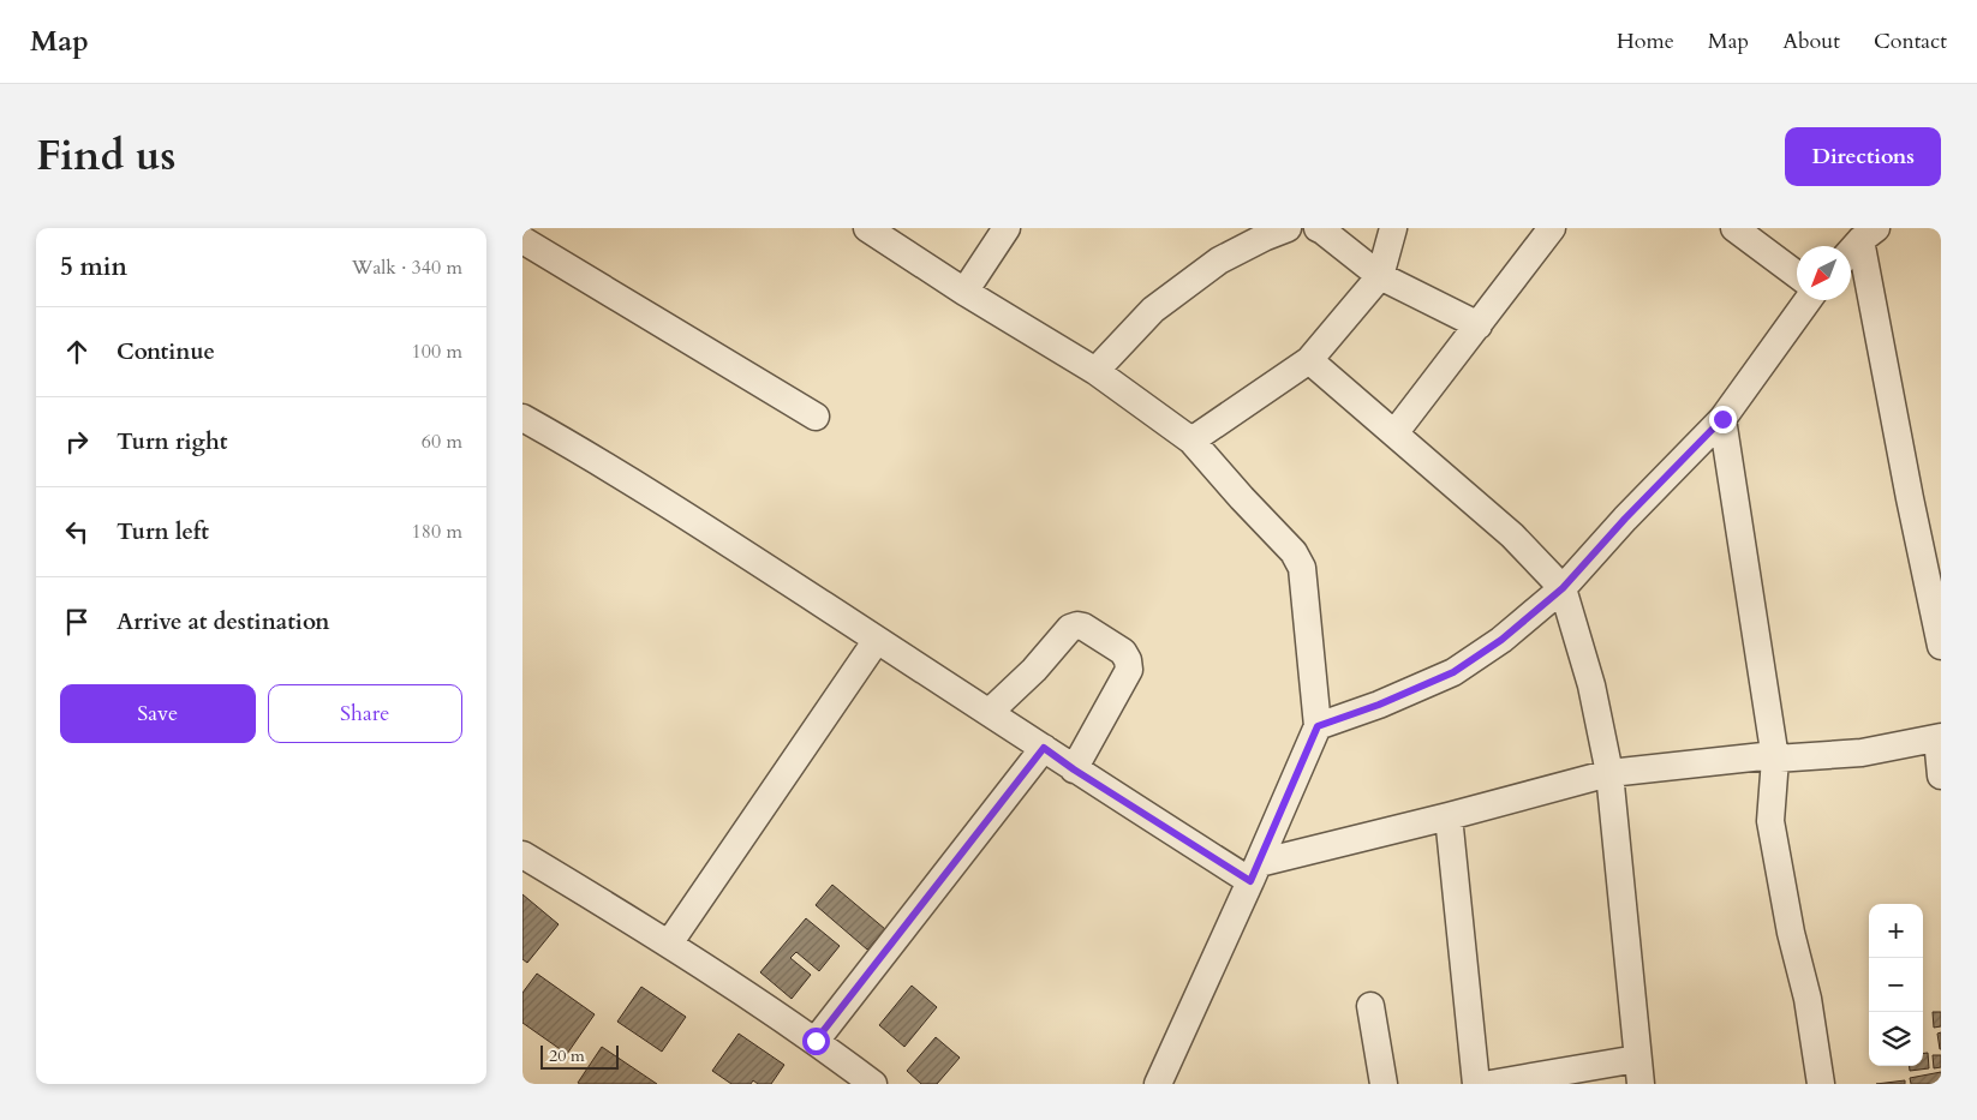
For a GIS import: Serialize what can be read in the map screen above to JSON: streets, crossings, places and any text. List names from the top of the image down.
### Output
{
  "scale_bar": "20 m",
  "north": "bottom left",
  "page": {
    "header": "Map",
    "nav": [
      "Home",
      "Map",
      "About",
      "Contact"
    ],
    "title": "Find us",
    "buttons": [
      "Directions",
      ["Save", "Share"]
    ],
    "heading": ["5 min", "Walk · 340 m"],
    "list": [
      ["Continue", "100 m"],
      ["Turn right", "60 m"],
      ["Turn left", "180 m"],
      "Arrive at destination"
    ],
    "map_buttons": ["+", "−"],
    "scale": "20 m"
  }
}
